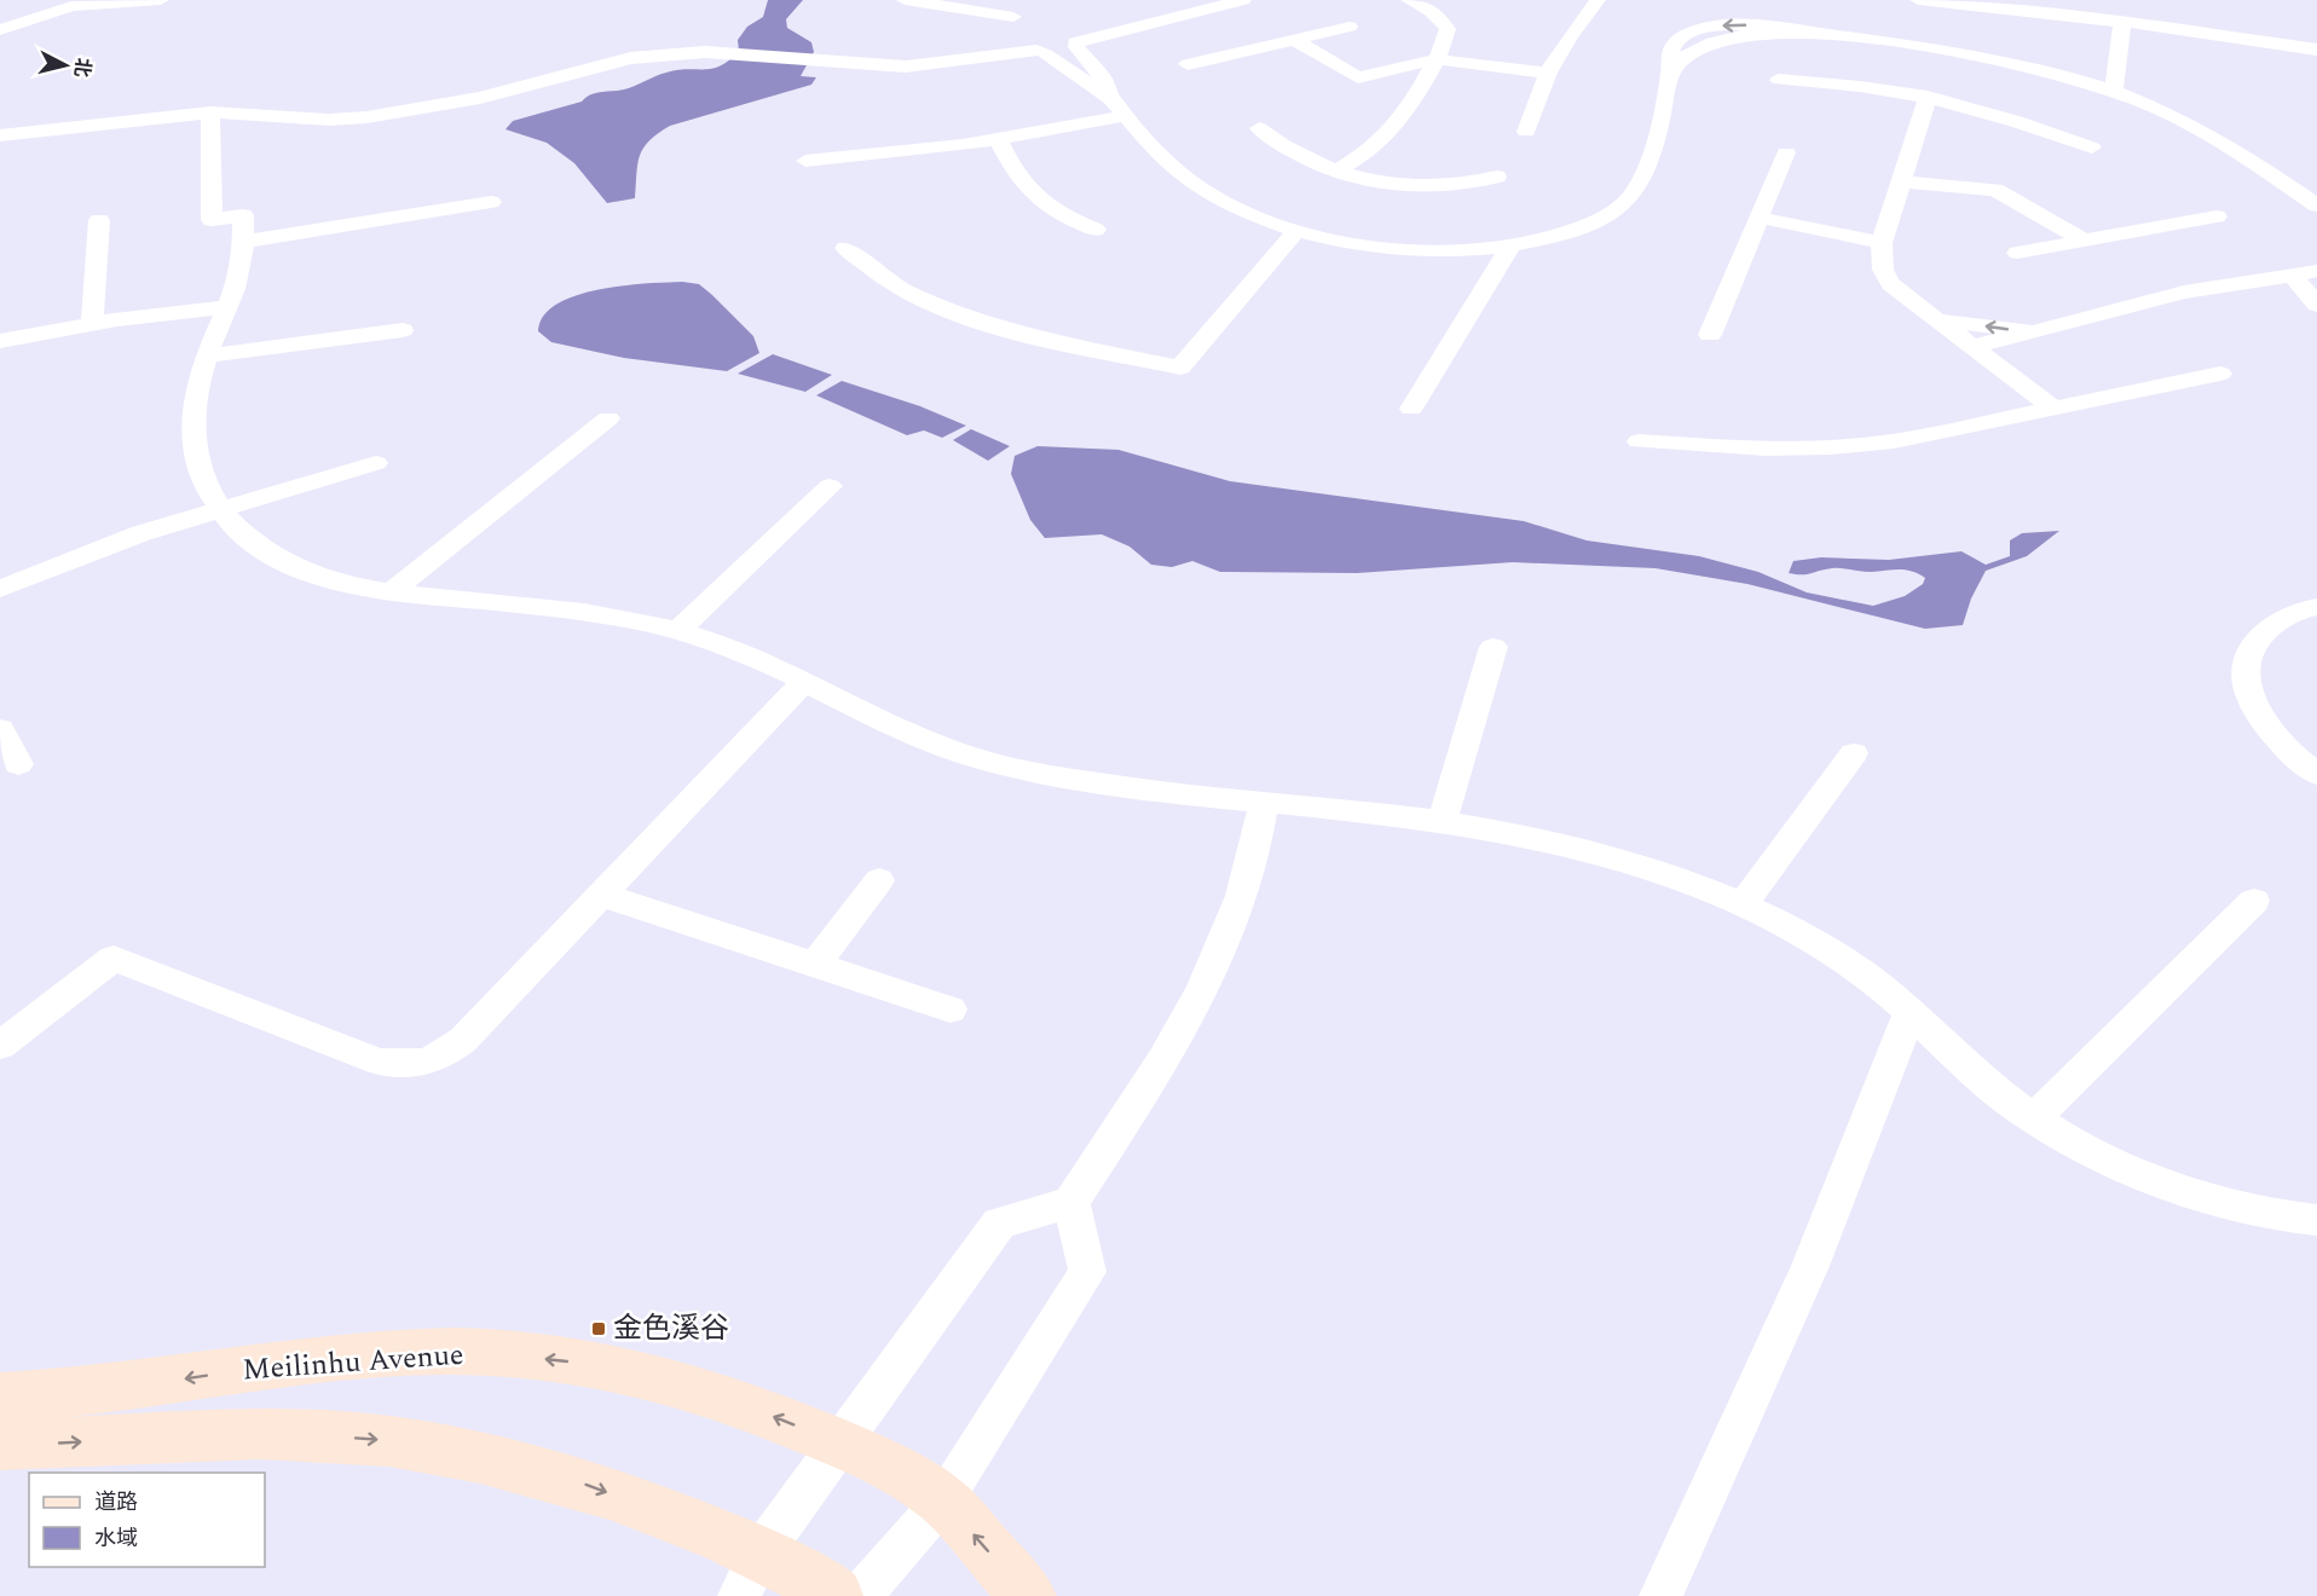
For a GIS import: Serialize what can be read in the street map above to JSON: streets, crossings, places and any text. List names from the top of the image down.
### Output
{
  "streets": {
    "main road": ["Meilinhu Avenue"]
  },
  "places": {
    "transit": ["金色溪谷"]
  },
  "legend": ["道路", "水域"],
  "north": "right"
}
